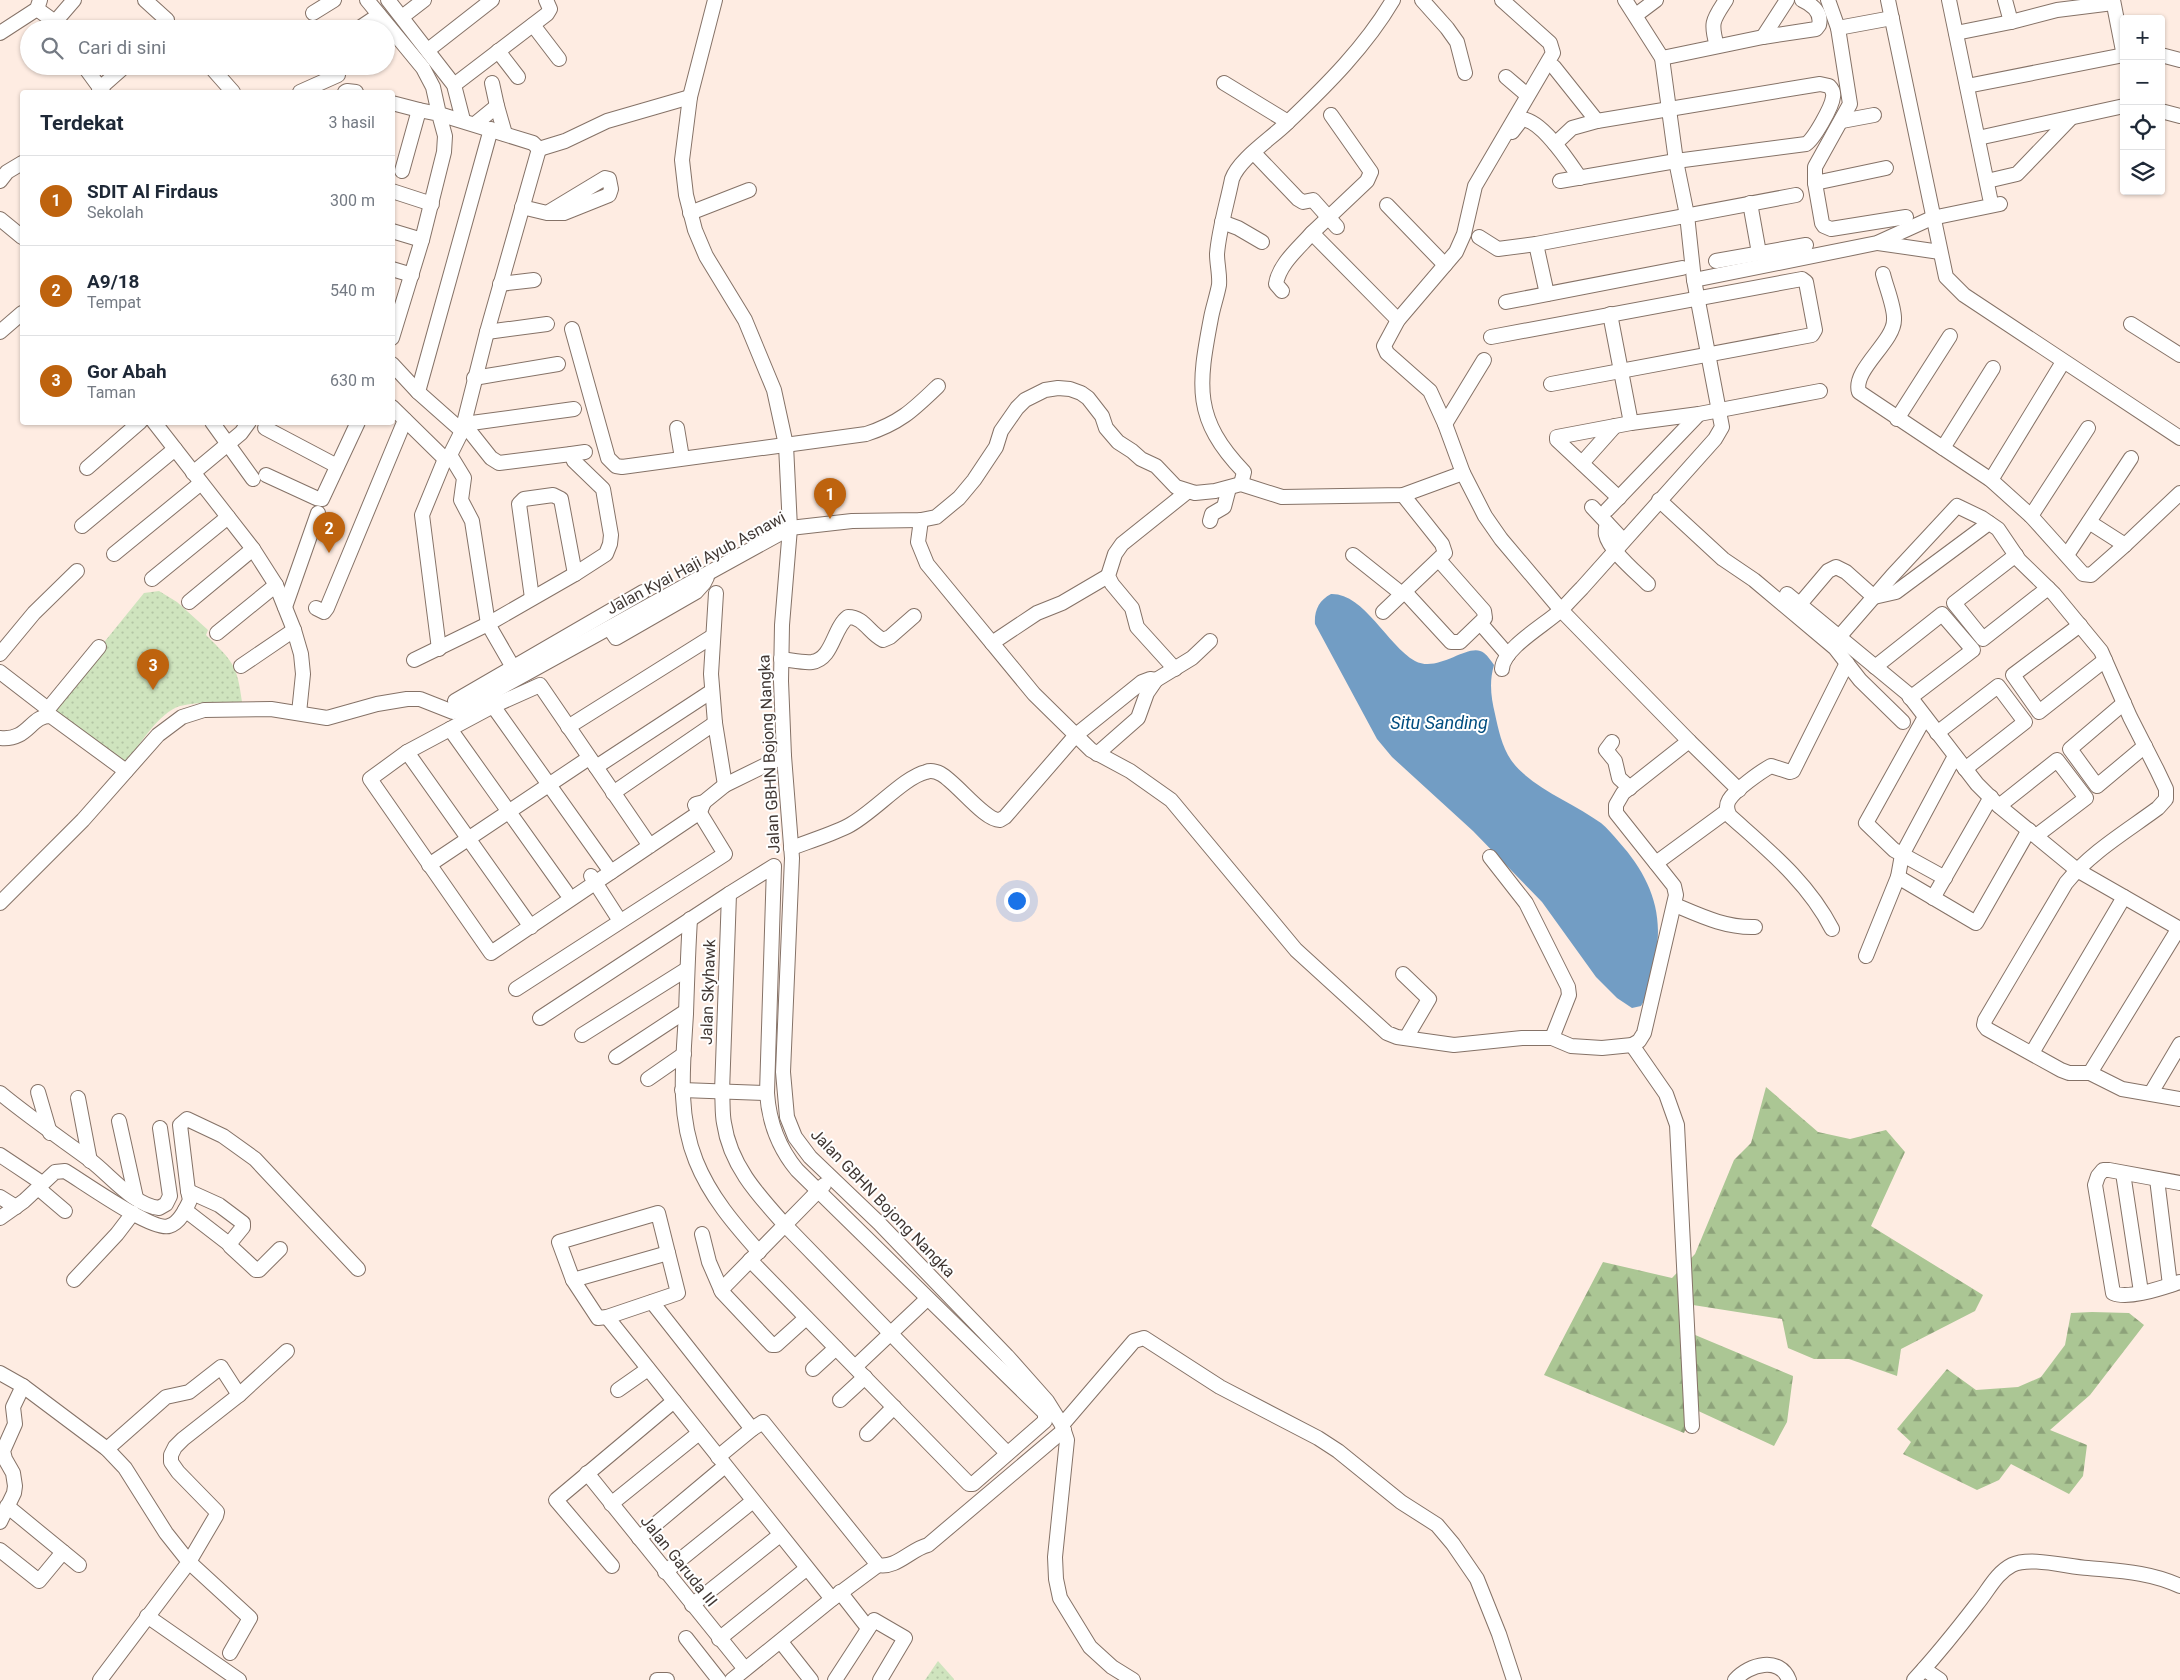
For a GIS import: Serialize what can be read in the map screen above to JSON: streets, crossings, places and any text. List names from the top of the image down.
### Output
{
  "streets": {
    "street": [
      "Jalan Kyai Haji Ayub Asnawi",
      "Jalan GBHN Bojong Nangka",
      "Jalan Skyhawk",
      "Jalan Garuda III"
    ]
  },
  "crossings": [
    ["Jalan Kyai Haji Ayub Asnawi", "Jalan GBHN Bojong Nangka"]
  ],
  "water": ["Situ Sanding"],
  "page": {
    "map_buttons": ["+", "−"],
    "search": "Cari di sini",
    "heading": ["Terdekat", "3 hasil"],
    "list": [
      {
        "mark": "1",
        "name": "SDIT Al Firdaus",
        "note": "Sekolah",
        "value": "300 m"
      },
      {
        "mark": "2",
        "name": "A9/18",
        "note": "Tempat",
        "value": "540 m"
      },
      {
        "mark": "3",
        "name": "Gor Abah",
        "note": "Taman",
        "value": "630 m"
      }
    ],
    "pins": ["1", "2", "3"]
  }
}
